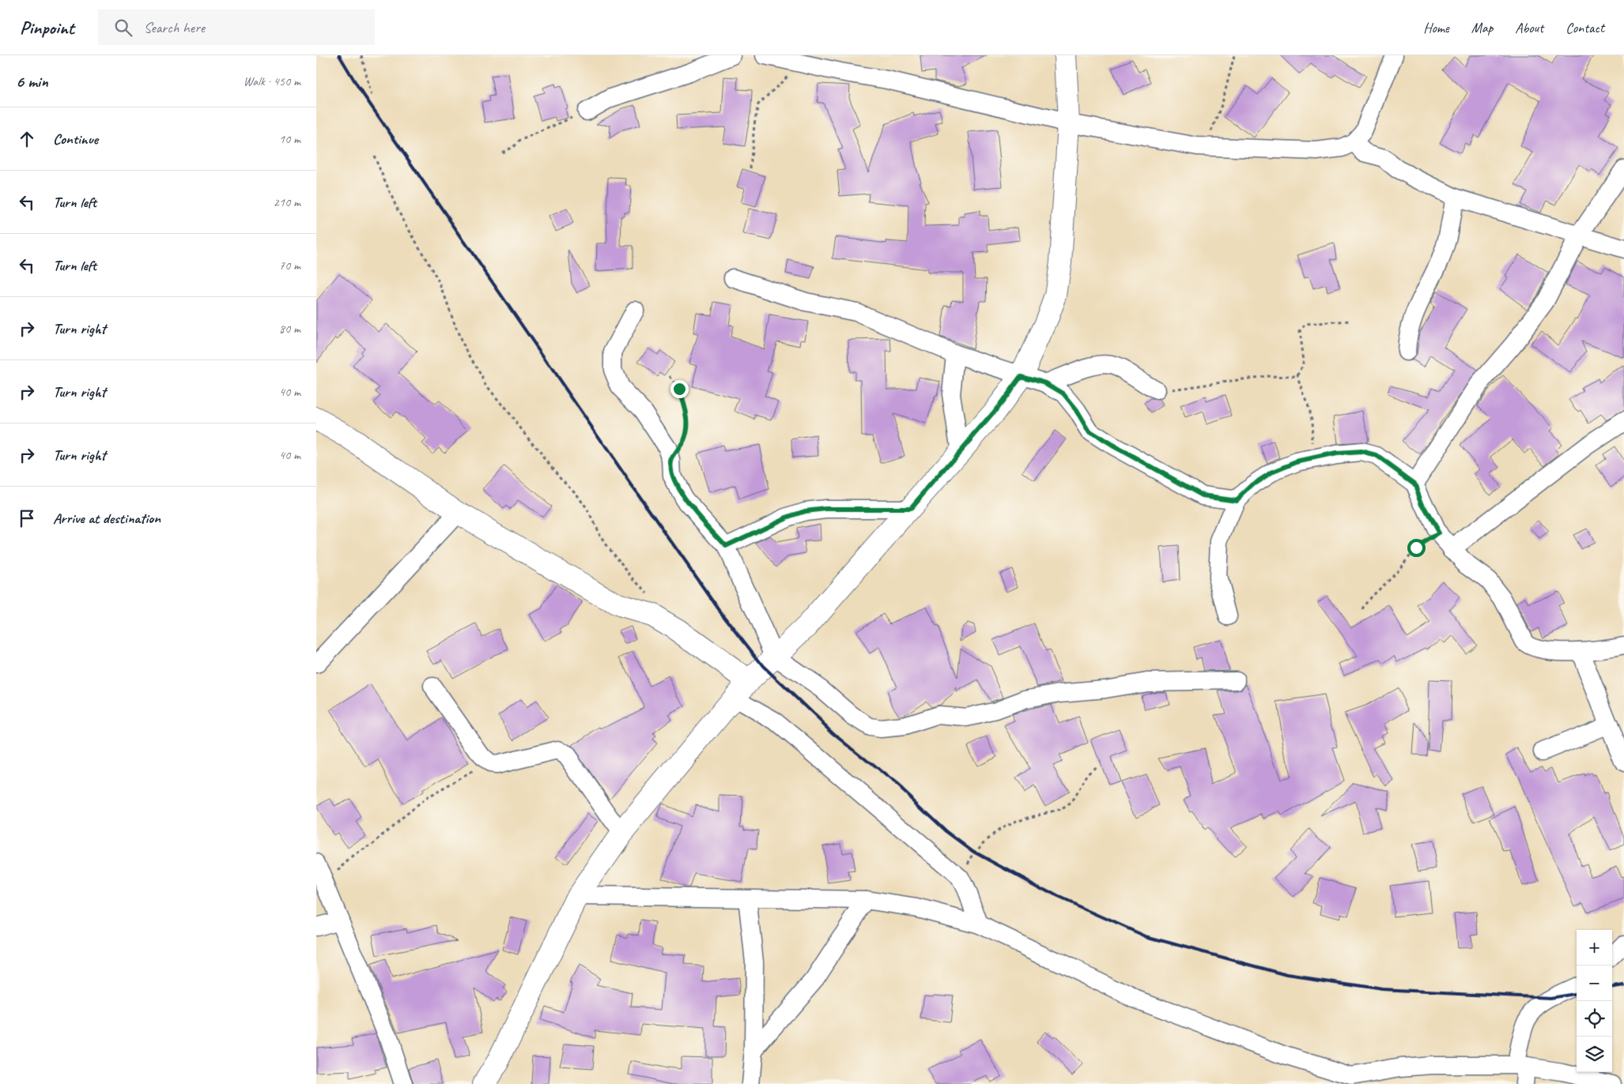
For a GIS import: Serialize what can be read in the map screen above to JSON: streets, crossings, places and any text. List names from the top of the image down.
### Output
{
  "page": {
    "header": "Pinpoint",
    "search": "Search here",
    "nav": [
      "Home",
      "Map",
      "About",
      "Contact"
    ],
    "heading": ["6 min", "Walk · 450 m"],
    "list": [
      ["Continue", "10 m"],
      ["Turn left", "210 m"],
      ["Turn left", "70 m"],
      ["Turn right", "80 m"],
      ["Turn right", "40 m"],
      ["Turn right", "40 m"],
      "Arrive at destination"
    ],
    "map_buttons": ["+", "−"]
  }
}
